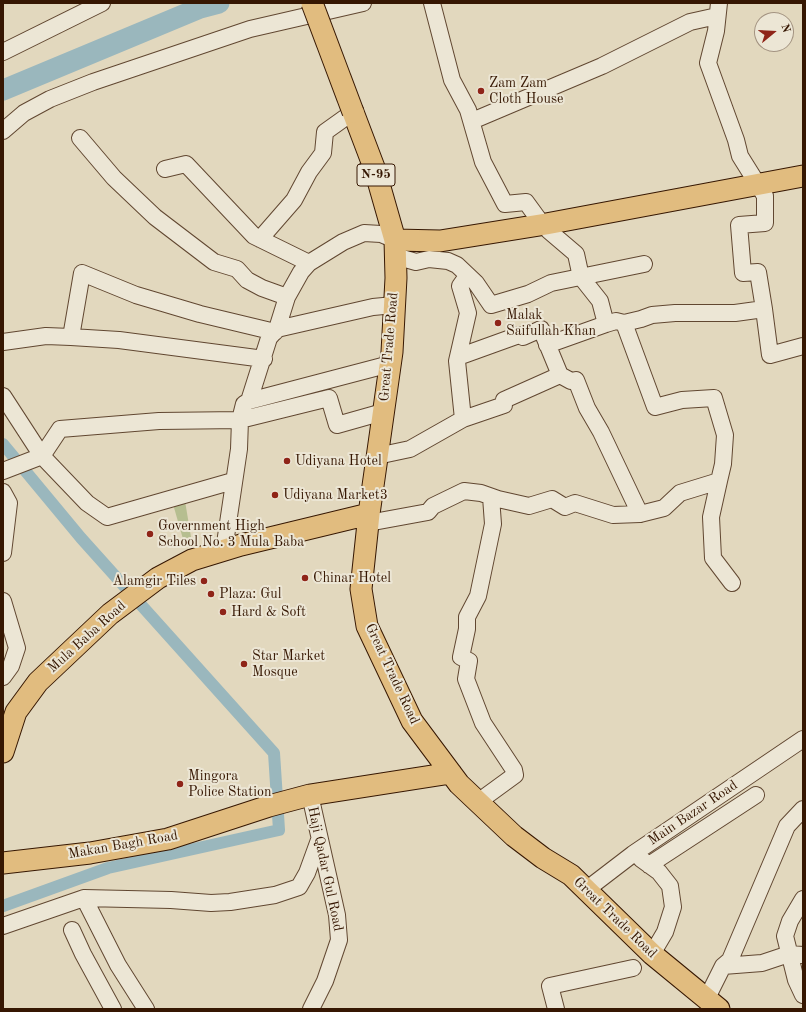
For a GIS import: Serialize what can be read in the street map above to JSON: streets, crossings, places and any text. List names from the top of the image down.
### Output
{
  "streets": {
    "main road": [
      "N-95",
      "Great Trade Road",
      "Mula Baba Road",
      "Makan Bagh Road"
    ],
    "street": ["Main Bazar Road", "Haji Qadar Gul Road"]
  },
  "crossings": [
    ["N-95", "Great Trade Road"],
    ["Great Trade Road", "Mula Baba Road"],
    ["Great Trade Road", "Main Bazar Road"],
    ["Great Trade Road", "Makan Bagh Road"],
    ["Makan Bagh Road", "Haji Qadar Gul Road"]
  ],
  "places": [
    "Zam Zam Cloth House",
    "Malak Saifullah Khan",
    "Udiyana Hotel",
    "Udiyana Market3",
    "Government High School No. 3 Mula Baba",
    "Chinar Hotel",
    "Alamgir Tiles",
    "Plaza: Gul",
    "Hard & Soft",
    "Star Market Mosque",
    "Mingora Police Station"
  ],
  "north": "right"
}
